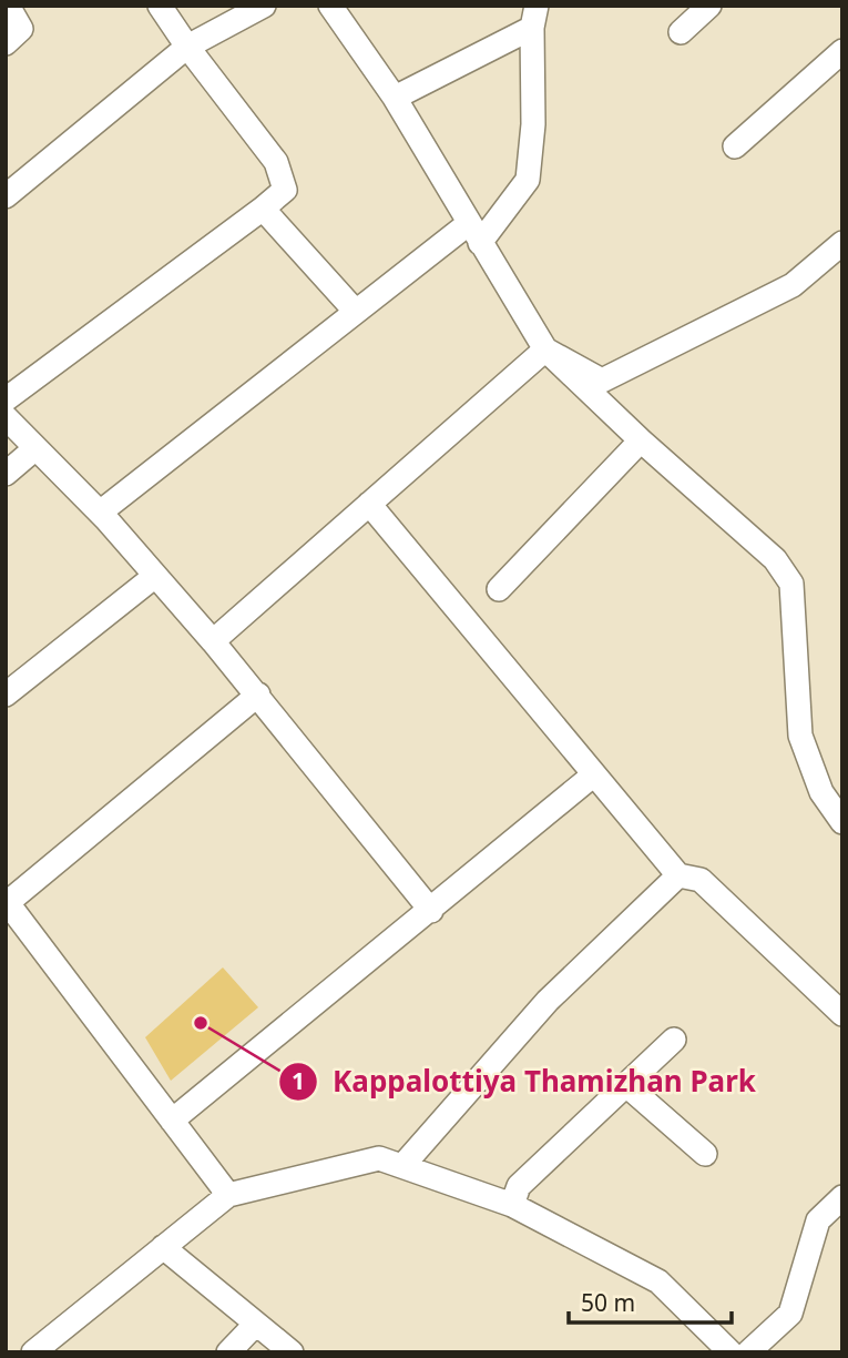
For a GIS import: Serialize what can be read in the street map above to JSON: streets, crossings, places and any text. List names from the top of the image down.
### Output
{
  "places": ["Kappalottiya Thamizhan Park"],
  "scale_bar": "50 m"
}
